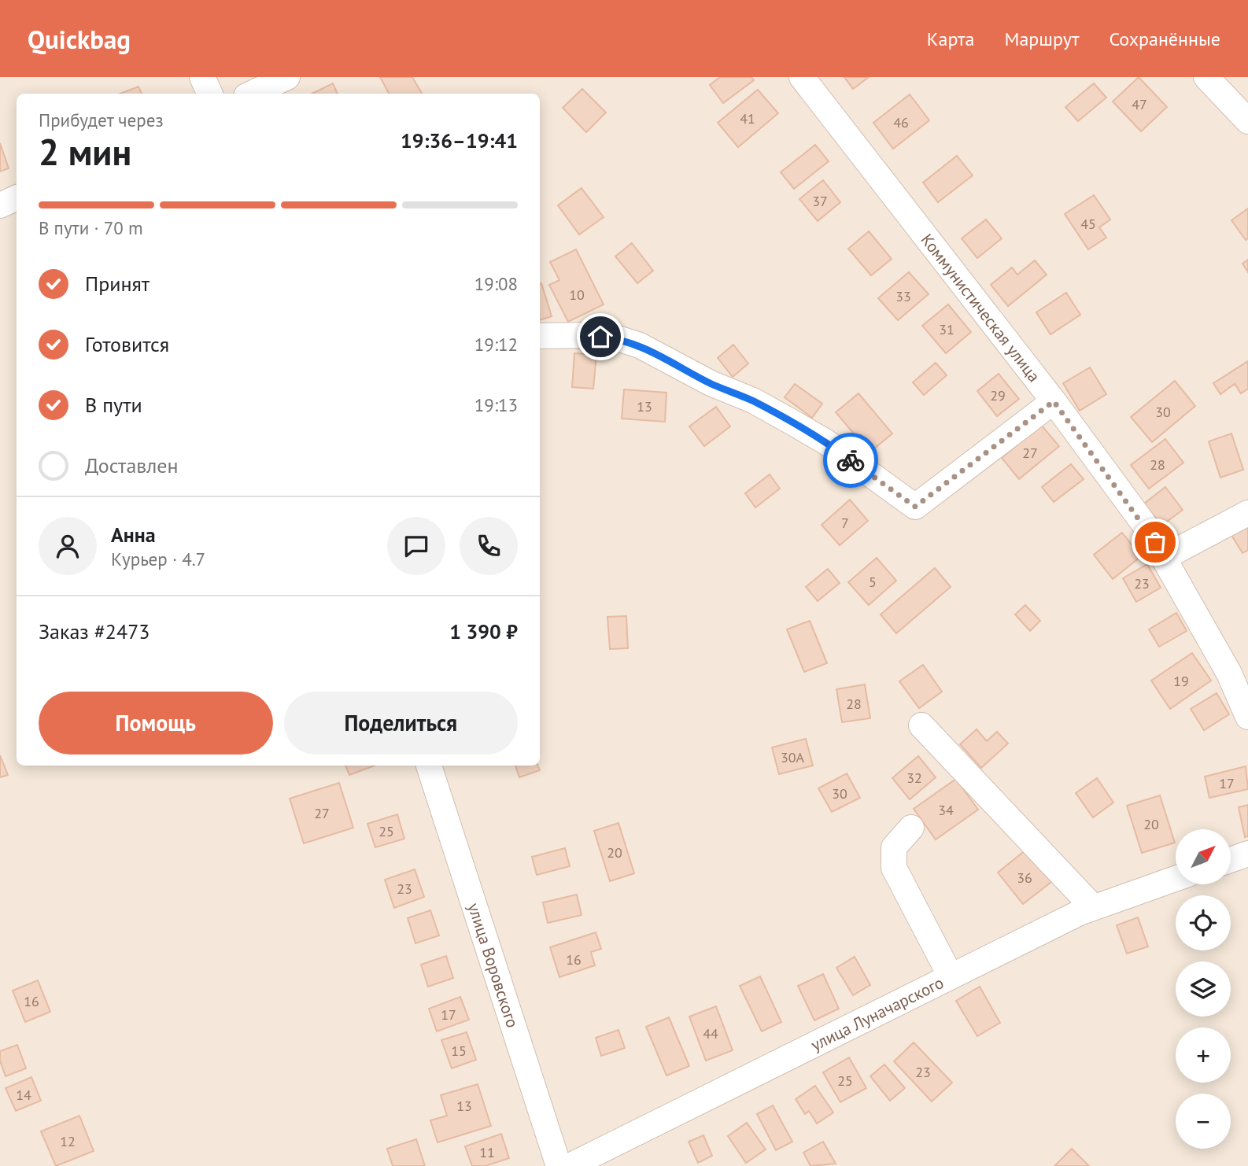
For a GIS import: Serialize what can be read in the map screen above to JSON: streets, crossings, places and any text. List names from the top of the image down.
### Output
{
  "streets": {
    "street": ["Коммунистическая улица", "улица Воровского", "улица Луначарского"]
  },
  "house_numbers": [
    "47",
    "41",
    "46",
    "37",
    "45",
    "10",
    "33",
    "31",
    "29",
    "13",
    "30",
    "27",
    "28",
    "7",
    "5",
    "23",
    "19",
    "28",
    "30А",
    "32",
    "17",
    "30",
    "34",
    "27",
    "20",
    "25",
    "20",
    "36",
    "23",
    "16",
    "16",
    "17",
    "44",
    "15",
    "23",
    "25",
    "14",
    "13",
    "12",
    "11"
  ],
  "north": "top right",
  "page": {
    "header": "Quickbag",
    "nav": ["Карта", "Маршрут", "Сохранённые"],
    "heading": ["2 мин", "Прибудет через", "19:36–19:41"],
    "panel": [
      "Анна",
      "Курьер · 4.7",
      "Заказ #2473",
      "1 390 ₽"
    ],
    "bar": "В пути · 70 m",
    "list": [
      ["Принят", "19:08"],
      ["Готовится", "19:12"],
      ["В пути", "19:13"],
      "Доставлен"
    ],
    "buttons": ["Помощь", "Поделиться"],
    "map_buttons": ["+", "−"]
  }
}
